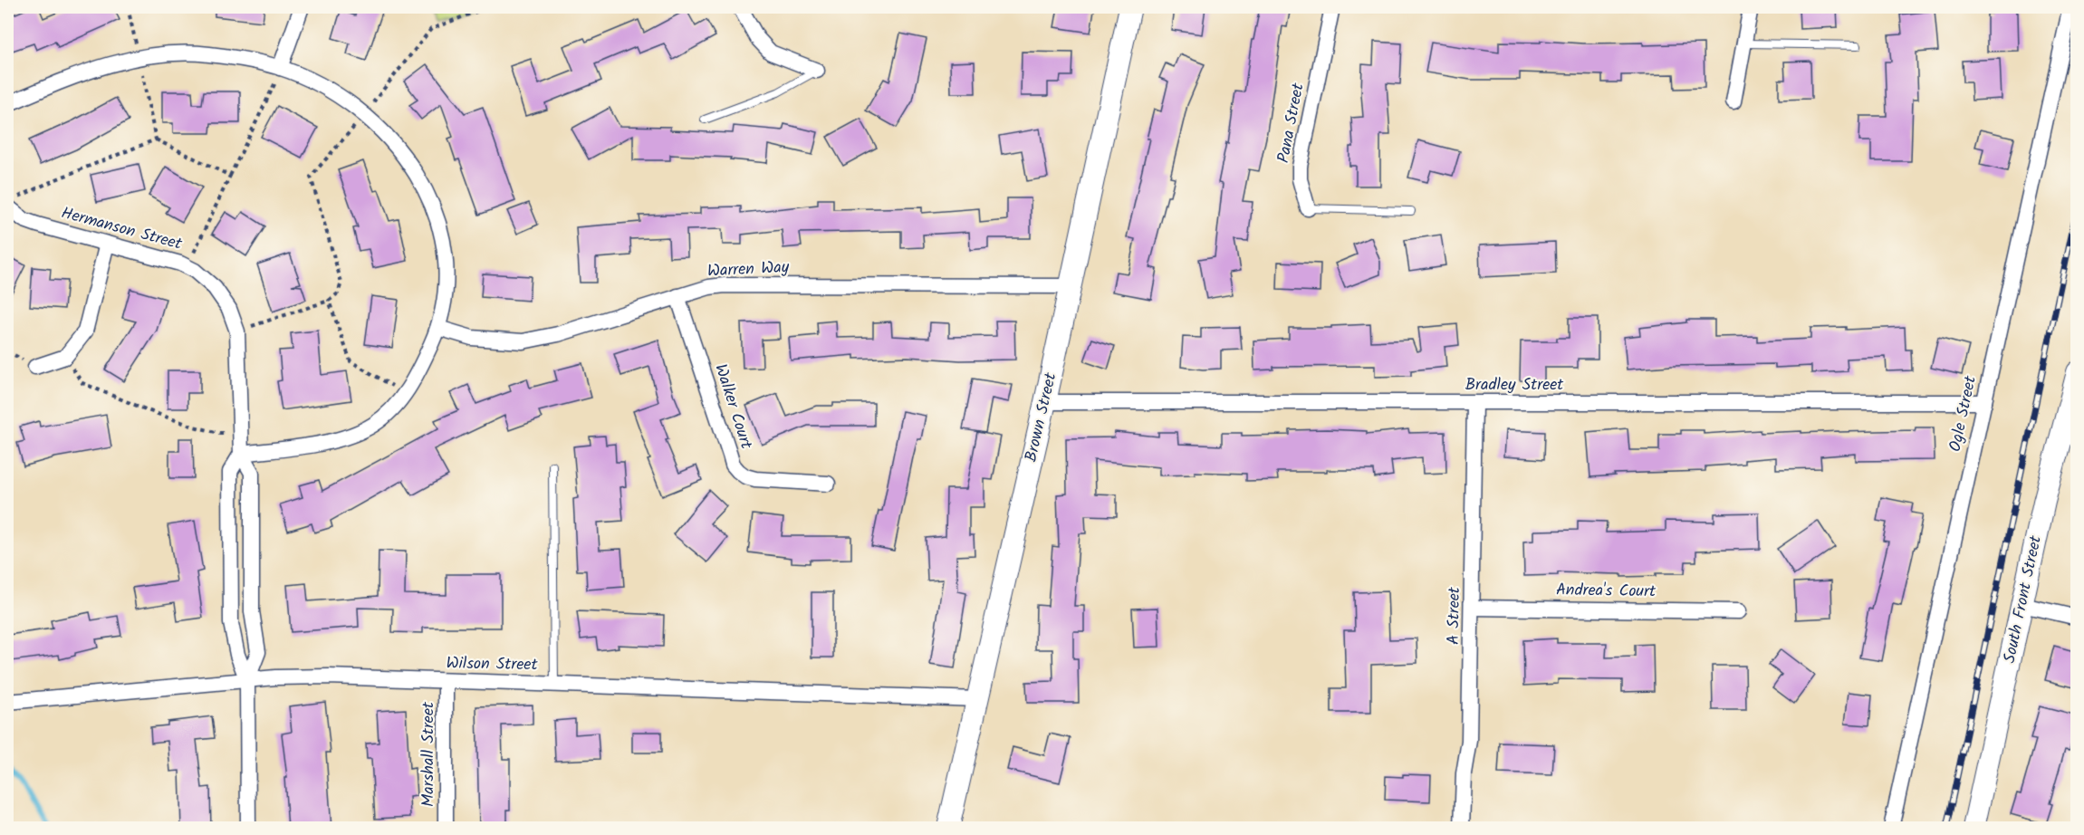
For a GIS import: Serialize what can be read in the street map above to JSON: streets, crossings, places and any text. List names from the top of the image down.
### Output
{
  "streets": {
    "street": [
      "Pana Street",
      "Hermanson Street",
      "Warren Way",
      "Bradley Street",
      "Walker Court",
      "Ogle Street",
      "Brown Street",
      "Andrea's Court",
      "South Front Street",
      "A Street",
      "Wilson Street",
      "Marshall Street"
    ]
  },
  "crossings": [
    ["Hermanson Street", "Wilson Street"],
    ["Warren Way", "Walker Court"],
    ["Warren Way", "Brown Street"],
    ["Bradley Street", "Ogle Street"],
    ["Bradley Street", "Brown Street"],
    ["Bradley Street", "A Street"],
    ["Brown Street", "Wilson Street"],
    ["Andrea's Court", "A Street"],
    ["Wilson Street", "Marshall Street"]
  ]
}
